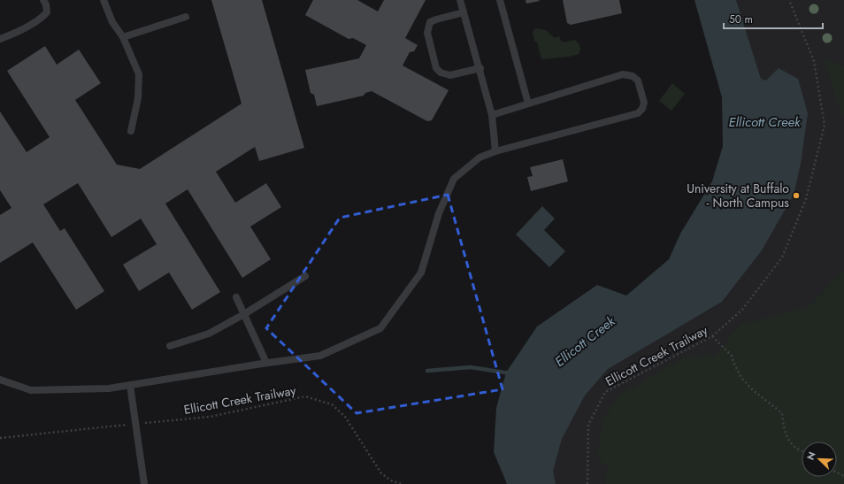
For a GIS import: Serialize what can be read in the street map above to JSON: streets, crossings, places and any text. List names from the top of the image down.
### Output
{
  "streets": {
    "path": ["Ellicott Creek Trailway"]
  },
  "water": ["Ellicott Creek"],
  "places": ["University at Buffalo - North Campus"],
  "scale_bar": "50 m",
  "north": "top left"
}
